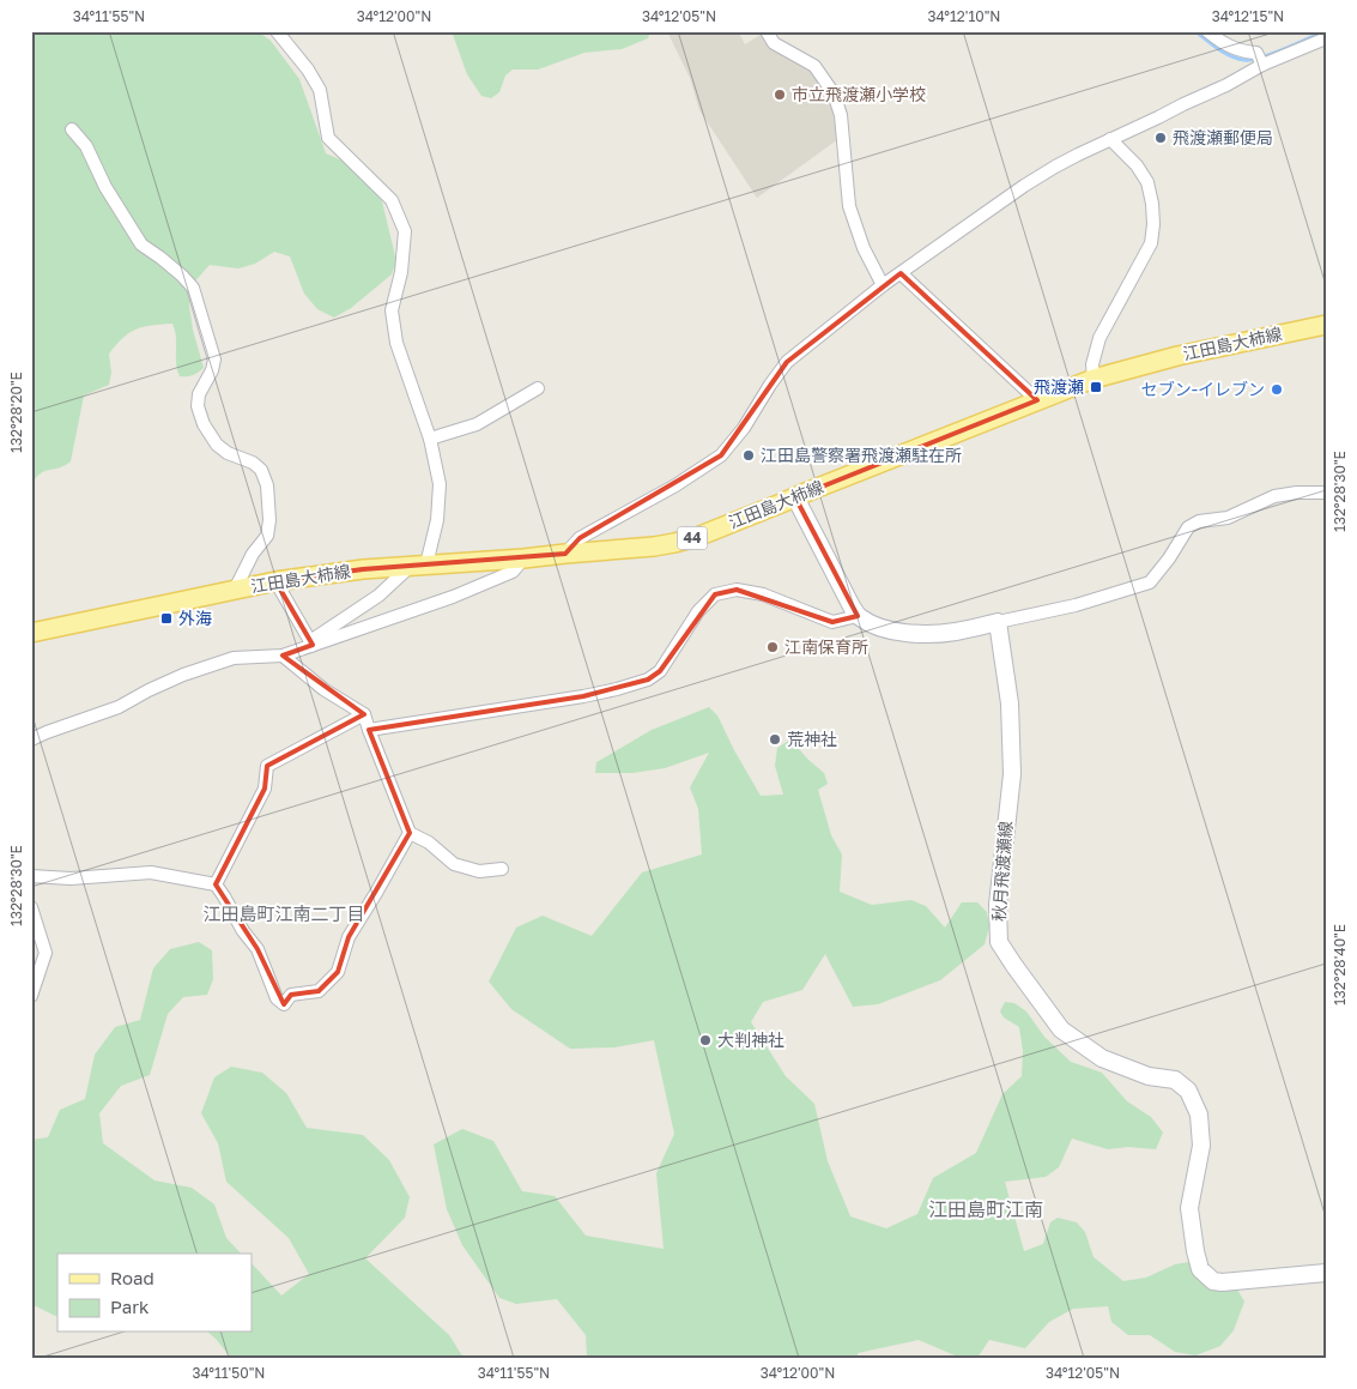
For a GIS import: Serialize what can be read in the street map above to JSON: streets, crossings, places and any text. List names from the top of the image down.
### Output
{
  "streets": {
    "main road": ["江田島大柿線", "44", "秋月飛渡瀬線"]
  },
  "districts": ["江田島町江南二丁目", "江田島町江南"],
  "places": {
    "other": [
      "市立飛渡瀬小学校",
      "飛渡瀬郵便局",
      "セブン-イレブン",
      "江田島警察署飛渡瀬駐在所",
      "江南保育所",
      "荒神社",
      "大判神社"
    ],
    "transit": ["飛渡瀬", "外海"]
  },
  "legend": ["Road", "Park"],
  "coordinates": [
    "34°11'55\"N",
    "34°12'00\"N",
    "34°12'05\"N",
    "34°12'10\"N",
    "34°12'15\"N",
    "132°28'20\"E",
    "132°28'30\"E",
    "132°28'40\"E",
    "34°11'50\"N"
  ]
}
